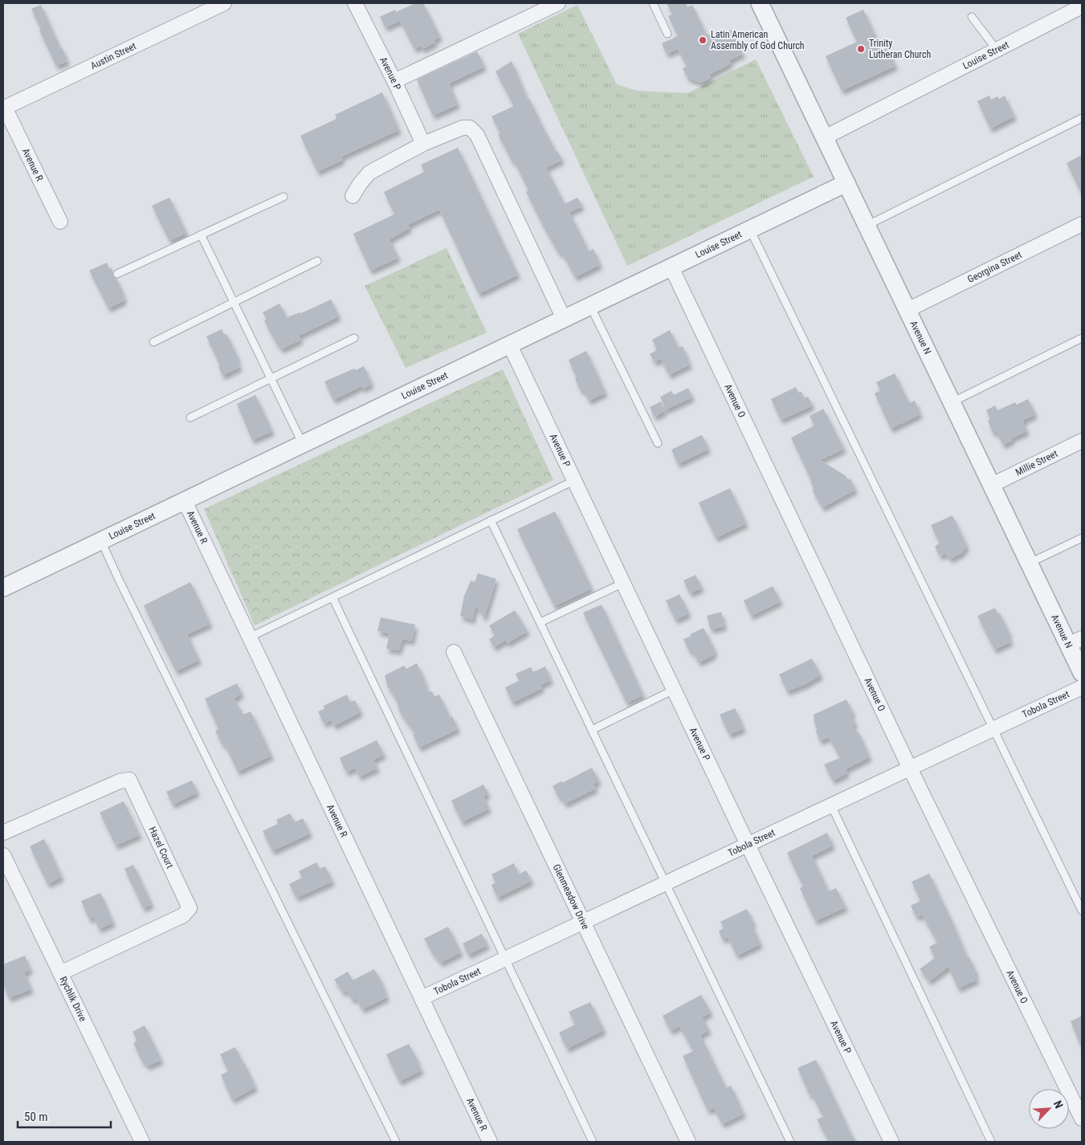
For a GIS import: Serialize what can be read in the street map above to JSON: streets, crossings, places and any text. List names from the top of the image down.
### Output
{
  "streets": {
    "street": [
      "Louise Street",
      "Austin Street",
      "Avenue P",
      "Avenue R",
      "Georgina Street",
      "Avenue N",
      "Avenue O",
      "Millie Street",
      "Tobola Street",
      "Hazel Court",
      "Glenmeadow Drive",
      "Rychlik Drive"
    ]
  },
  "crossings": [
    ["Louise Street", "Avenue P"],
    ["Louise Street", "Avenue R"],
    ["Louise Street", "Avenue N"],
    ["Louise Street", "Avenue O"],
    ["Austin Street", "Avenue R"],
    ["Avenue P", "Tobola Street"],
    ["Avenue R", "Tobola Street"],
    ["Georgina Street", "Avenue N"],
    ["Avenue N", "Millie Street"],
    ["Avenue O", "Tobola Street"],
    ["Tobola Street", "Glenmeadow Drive"],
    ["Hazel Court", "Rychlik Drive"]
  ],
  "places": ["Latin American Assembly of God Church", "Trinity Lutheran Church"],
  "scale_bar": "50 m",
  "north": "top right"
}
